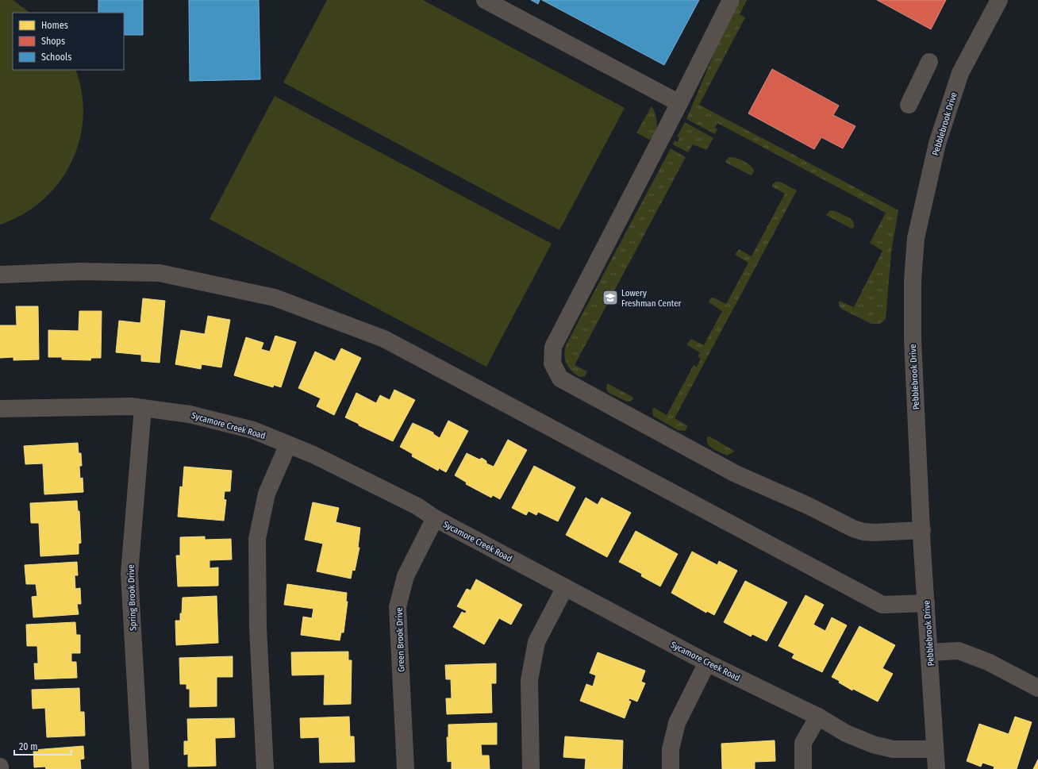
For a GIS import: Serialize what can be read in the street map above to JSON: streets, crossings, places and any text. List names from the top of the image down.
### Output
{
  "streets": {
    "street": [
      "Pebblebrook Drive",
      "Sycamore Creek Road",
      "Spring Brook Drive",
      "Green Brook Drive"
    ]
  },
  "crossings": [
    ["Pebblebrook Drive", "Sycamore Creek Road"],
    ["Sycamore Creek Road", "Spring Brook Drive"],
    ["Sycamore Creek Road", "Green Brook Drive"]
  ],
  "places": {
    "school or university": ["Lowery Freshman Center"]
  },
  "legend": ["Homes", "Shops", "Schools"],
  "scale_bar": "20 m"
}
